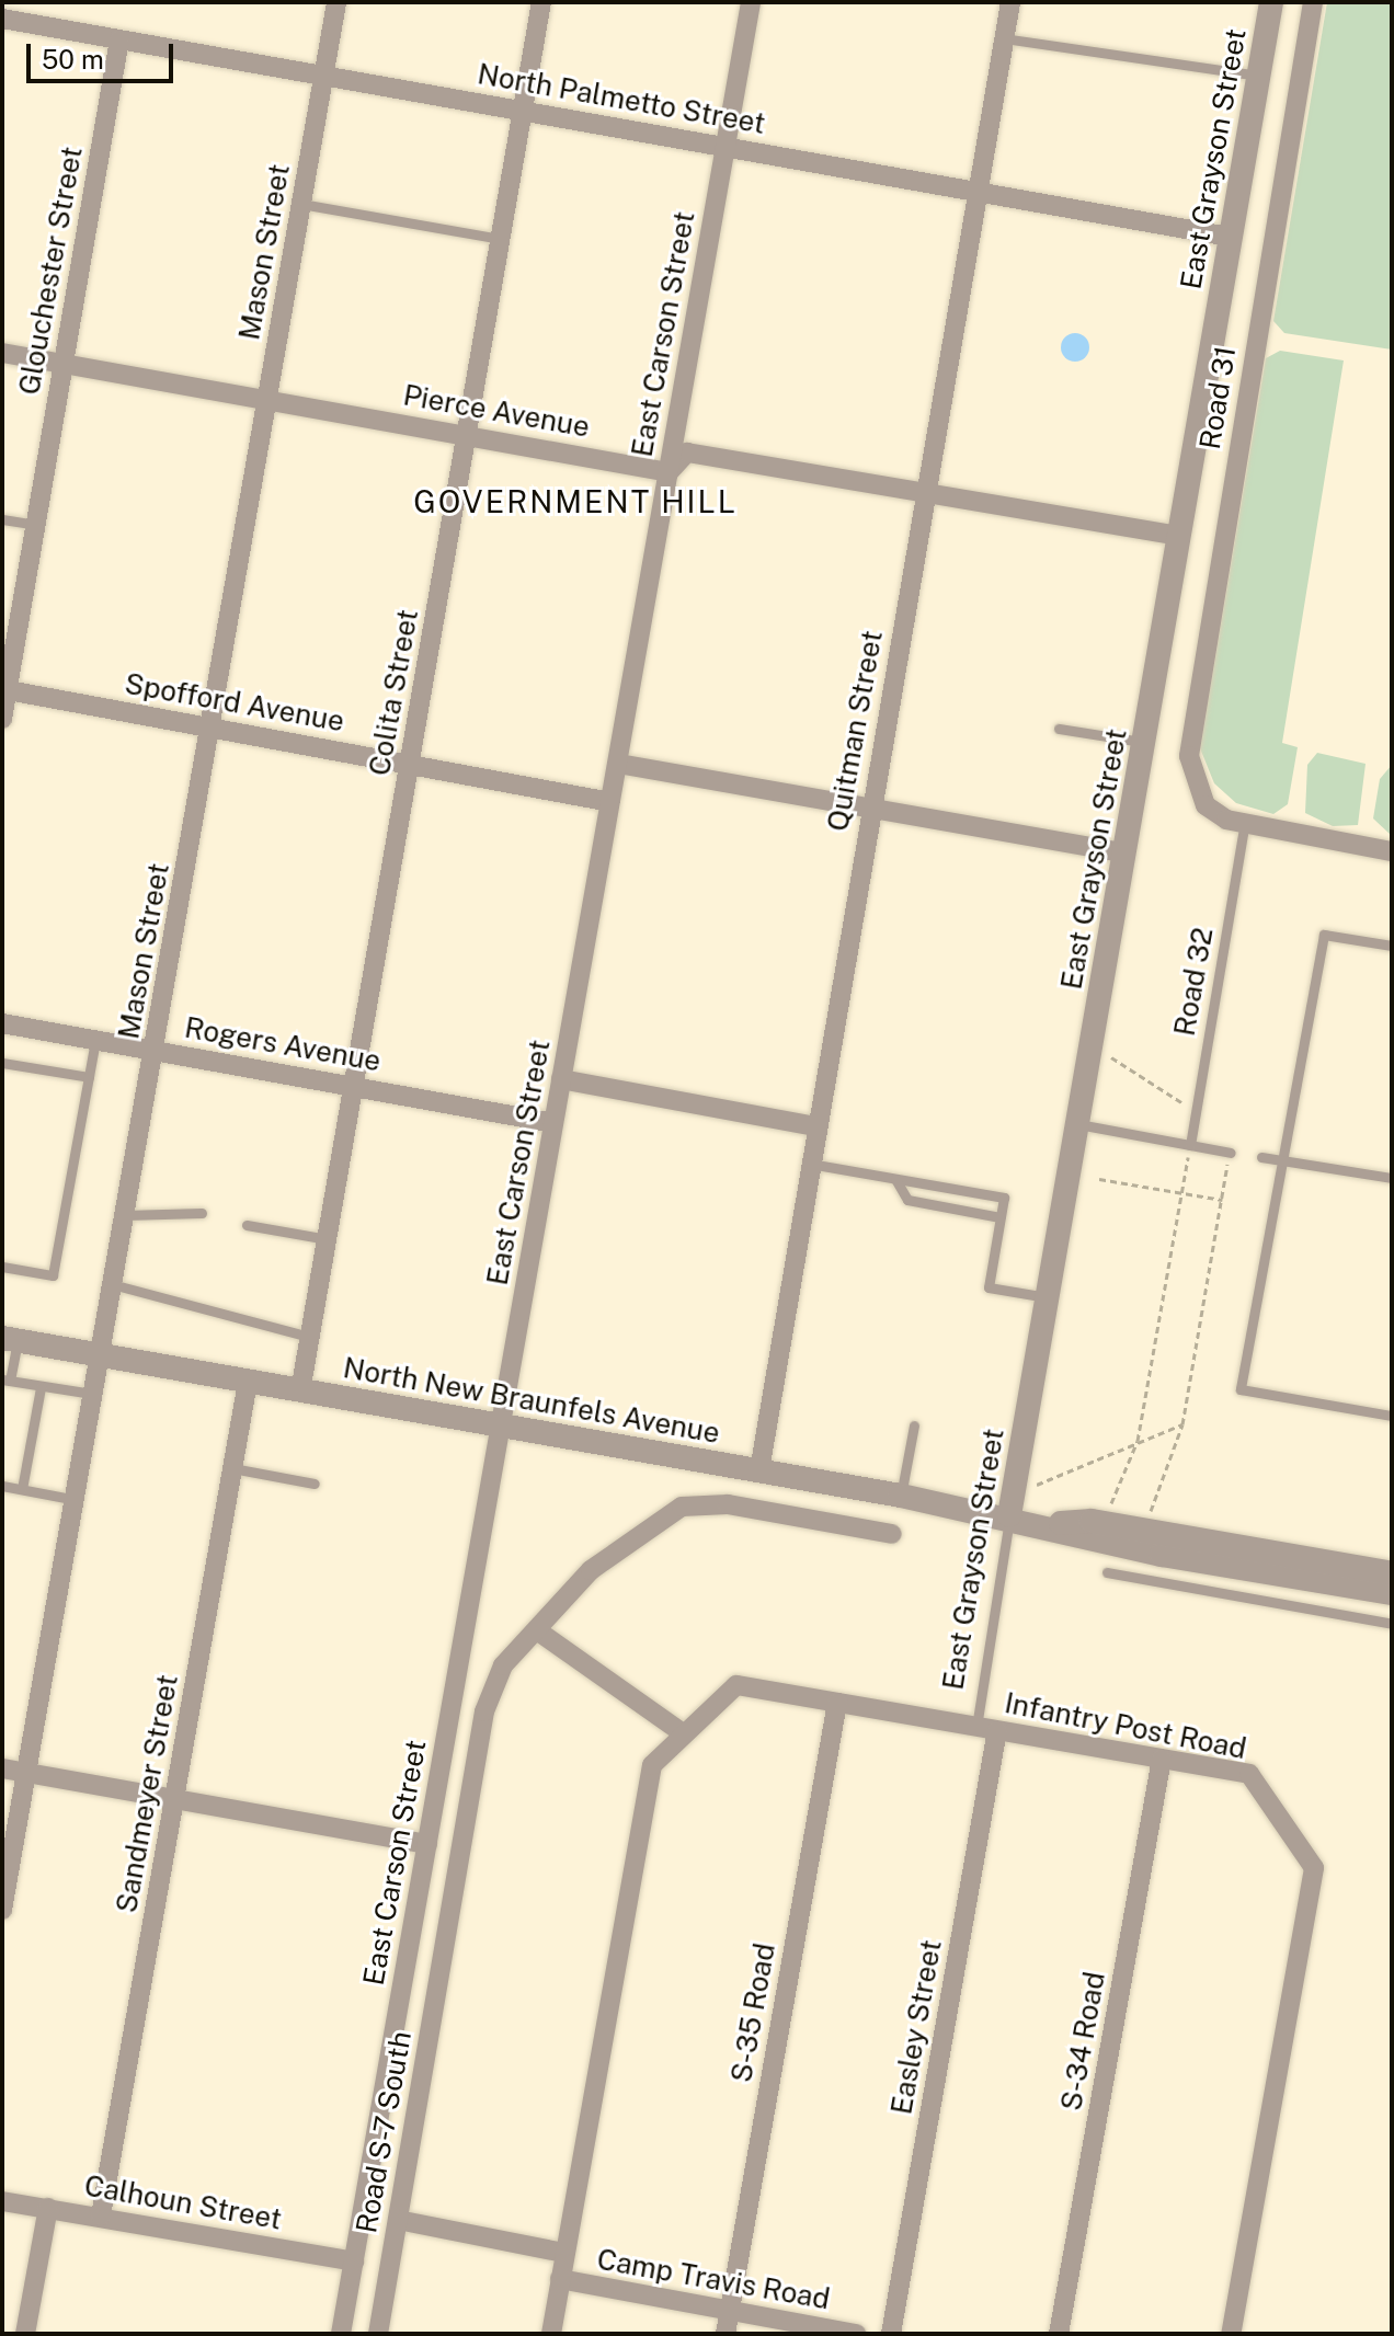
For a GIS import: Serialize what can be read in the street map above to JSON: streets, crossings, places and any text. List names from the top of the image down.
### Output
{
  "streets": {
    "street": [
      "North Palmetto Street",
      "East Grayson Street",
      "Mason Street",
      "Glouchester Street",
      "East Carson Street",
      "Road 31",
      "Pierce Avenue",
      "Colita Street",
      "Spofford Avenue",
      "Quitman Street",
      "Rogers Avenue",
      "North New Braunfels Avenue",
      "Infantry Post Road",
      "Sandmeyer Street",
      "S-35 Road",
      "Easley Street",
      "S-34 Road",
      "Road S-7 South",
      "Calhoun Street",
      "Camp Travis Road"
    ],
    "lane": ["Road 32"]
  },
  "crossings": [
    ["North Palmetto Street", "East Grayson Street"],
    ["North Palmetto Street", "Mason Street"],
    ["North Palmetto Street", "Glouchester Street"],
    ["North Palmetto Street", "East Carson Street"],
    ["North Palmetto Street", "Colita Street"],
    ["North Palmetto Street", "Quitman Street"],
    ["East Grayson Street", "North New Braunfels Avenue"],
    ["East Grayson Street", "Infantry Post Road"],
    ["Mason Street", "Pierce Avenue"],
    ["Mason Street", "Spofford Avenue"],
    ["Mason Street", "Rogers Avenue"],
    ["Mason Street", "North New Braunfels Avenue"],
    ["Glouchester Street", "Pierce Avenue"],
    ["Glouchester Street", "Spofford Avenue"],
    ["East Carson Street", "Pierce Avenue"],
    ["East Carson Street", "Spofford Avenue"],
    ["East Carson Street", "Rogers Avenue"],
    ["East Carson Street", "North New Braunfels Avenue"],
    ["East Carson Street", "Calhoun Street"],
    ["Road 31", "Road 32"],
    ["Pierce Avenue", "Colita Street"],
    ["Colita Street", "Spofford Avenue"],
    ["Colita Street", "Rogers Avenue"],
    ["Colita Street", "North New Braunfels Avenue"],
    ["Quitman Street", "North New Braunfels Avenue"],
    ["North New Braunfels Avenue", "Sandmeyer Street"],
    ["Infantry Post Road", "S-35 Road"],
    ["Infantry Post Road", "Easley Street"],
    ["Infantry Post Road", "S-34 Road"],
    ["Infantry Post Road", "Camp Travis Road"],
    ["Sandmeyer Street", "Calhoun Street"],
    ["S-35 Road", "Camp Travis Road"]
  ],
  "districts": ["GOVERNMENT HILL"],
  "scale_bar": "50 m"
}
